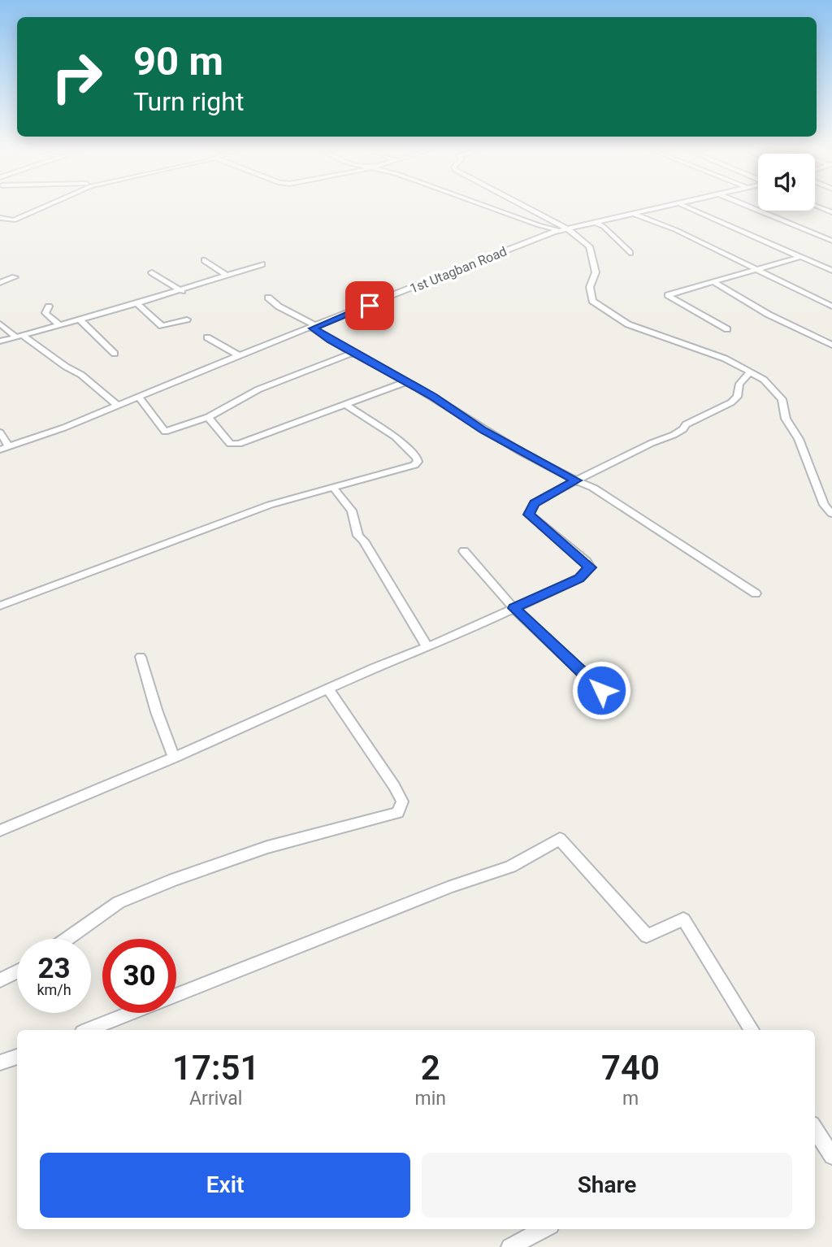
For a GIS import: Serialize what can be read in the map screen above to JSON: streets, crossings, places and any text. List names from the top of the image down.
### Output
{
  "streets": {
    "street": ["1st Utagban Road"]
  },
  "page": {
    "turn": ["90 m", "Turn right"],
    "speed": "23 km/h",
    "limit": "30",
    "eta": [
      "17:51",
      "Arrival",
      "2",
      "min",
      "740",
      "m"
    ],
    "buttons": ["Exit", "Share"]
  }
}
